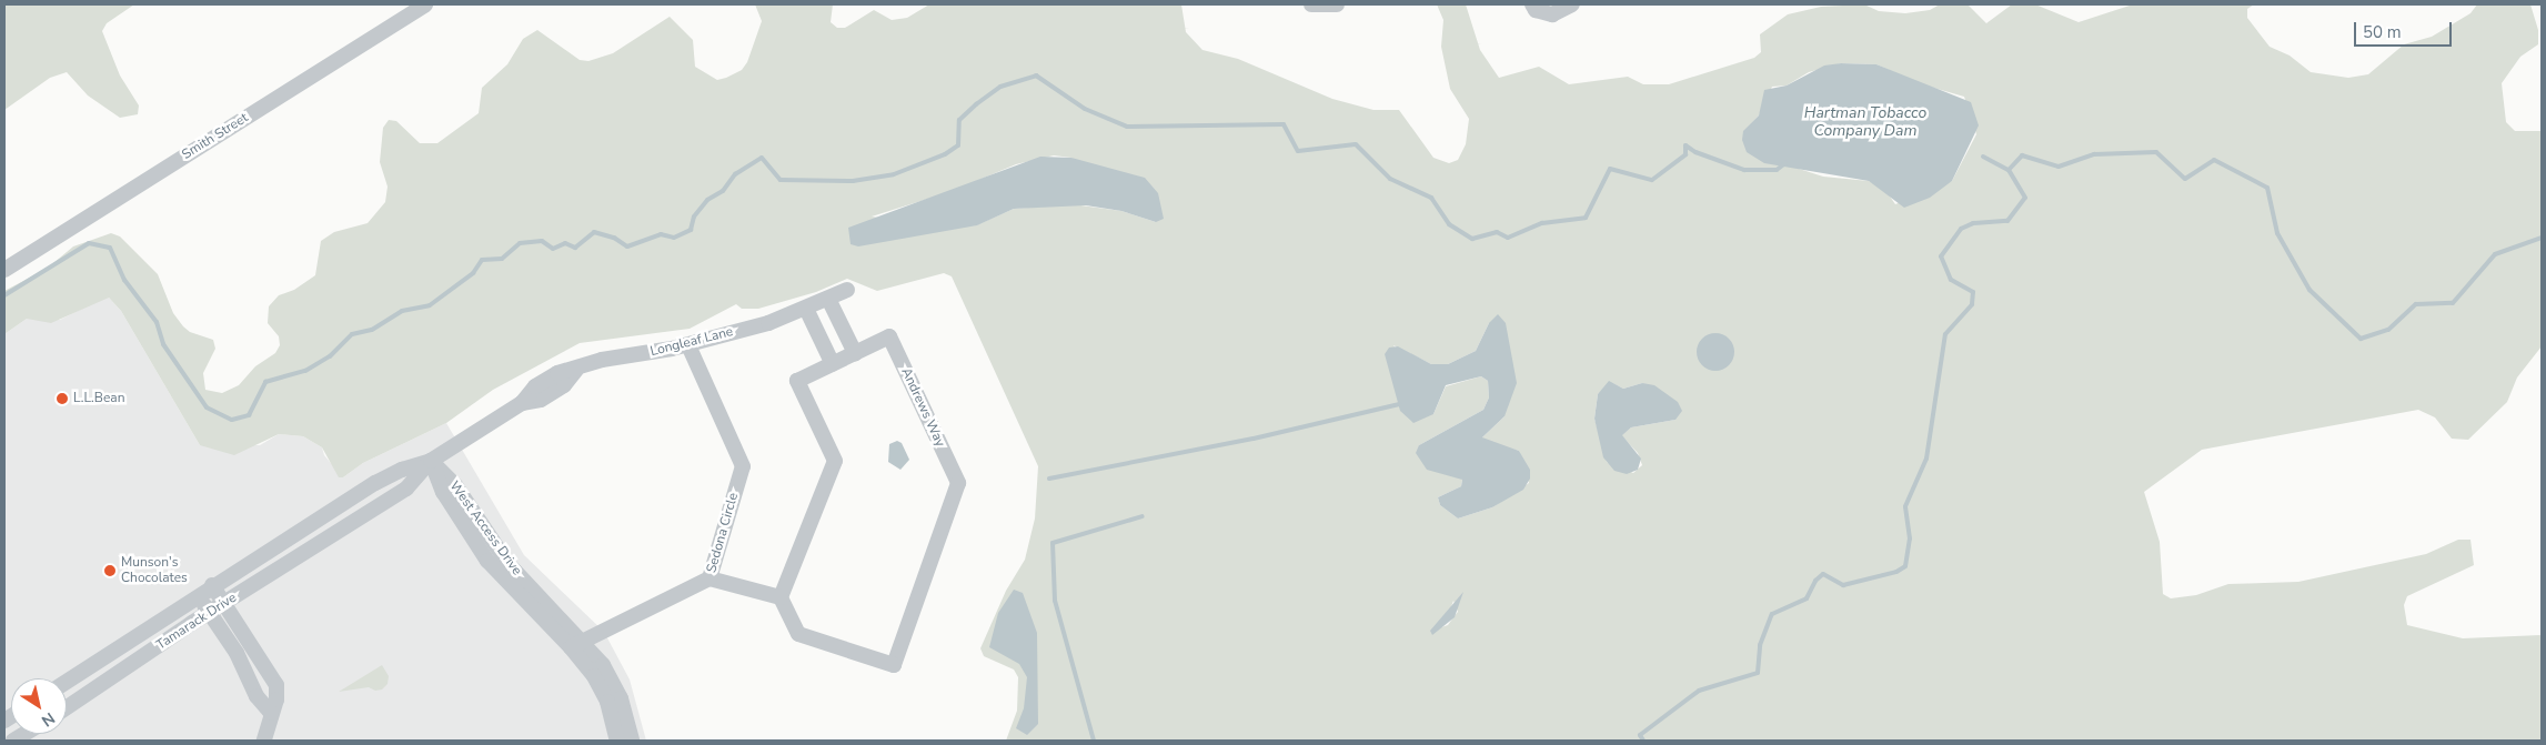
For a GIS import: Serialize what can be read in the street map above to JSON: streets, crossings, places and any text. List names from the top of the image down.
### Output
{
  "streets": {
    "street": [
      "Smith Street",
      "Longleaf Lane",
      "Andrews Way",
      "West Access Drive",
      "Sedona Circle",
      "Tamarack Drive"
    ]
  },
  "crossings": [
    ["Longleaf Lane", "West Access Drive"],
    ["Longleaf Lane", "Sedona Circle"],
    ["Longleaf Lane", "Tamarack Drive"],
    ["West Access Drive", "Sedona Circle"],
    ["West Access Drive", "Tamarack Drive"]
  ],
  "water": ["Hartman Tobacco Company Dam"],
  "places": ["L.L.Bean", "Munson's Chocolates"],
  "scale_bar": "50 m",
  "north": "bottom right"
}
